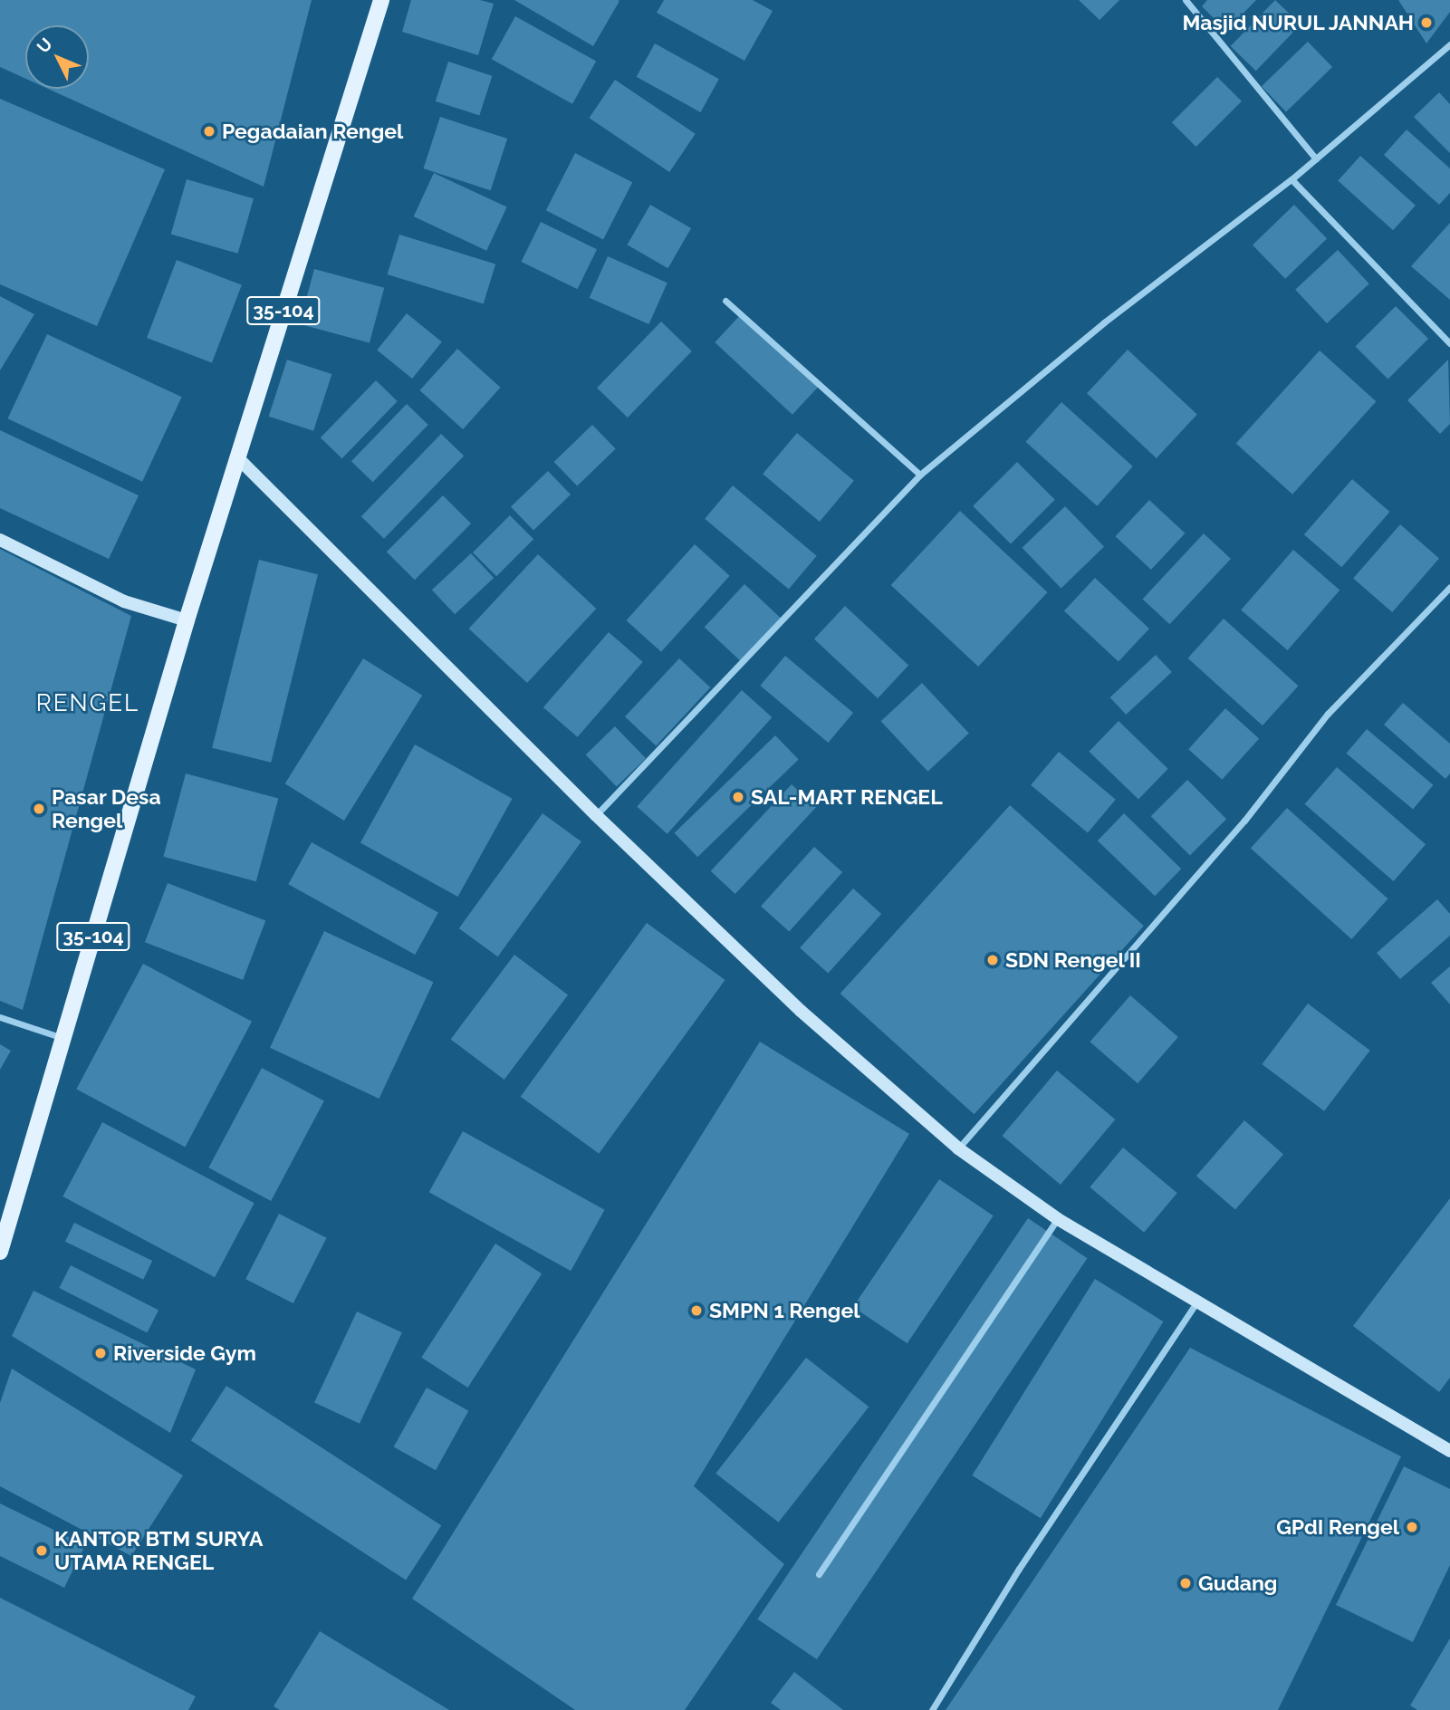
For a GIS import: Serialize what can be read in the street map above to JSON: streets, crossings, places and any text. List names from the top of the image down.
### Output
{
  "streets": {
    "main road": ["35-104"]
  },
  "districts": ["RENGEL"],
  "places": [
    "Masjid NURUL JANNAH",
    "Pegadaian Rengel",
    "SAL-MART RENGEL",
    "Pasar Desa Rengel",
    "SDN Rengel II",
    "SMPN 1 Rengel",
    "Riverside Gym",
    "GPdI Rengel",
    "KANTOR BTM SURYA UTAMA RENGEL",
    "Gudang"
  ],
  "north": "top left"
}
